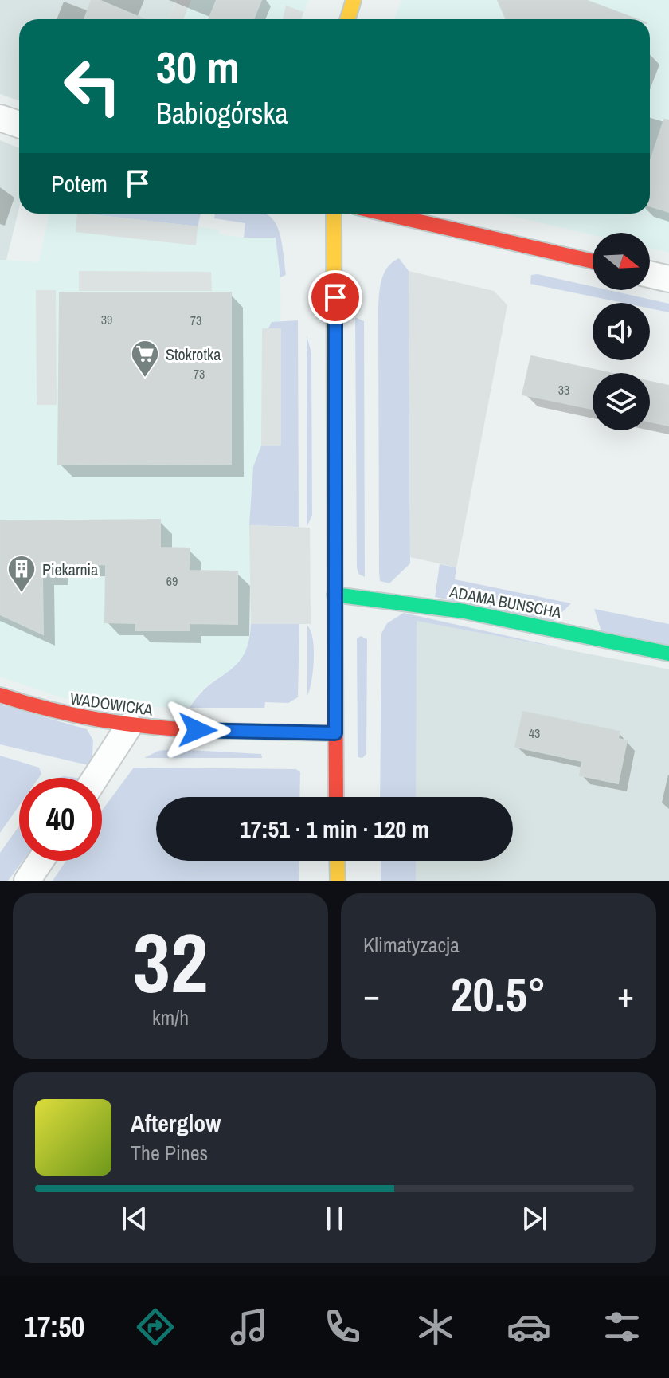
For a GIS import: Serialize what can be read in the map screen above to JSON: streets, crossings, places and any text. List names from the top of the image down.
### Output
{
  "streets": {
    "street": ["ADAMA BUNSCHA", "WADOWICKA"]
  },
  "places": {
    "supermarket": ["Stokrotka"],
    "building": ["Piekarnia"]
  },
  "house_numbers": [
    "39",
    "73",
    "73",
    "33",
    "69",
    "43"
  ],
  "north": "right",
  "page": {
    "turn": ["30 m", "Babiogórska"],
    "then": "Potem",
    "limit": "40",
    "trip": "17:51 · 1 min · 120 m",
    "tile": [
      ["32", "km/h"],
      "Klimatyzacja"
    ],
    "heat": ["−", "20.5°", "+"],
    "song": ["Afterglow", "The Pines"],
    "tabs": "17:50"
  }
}
